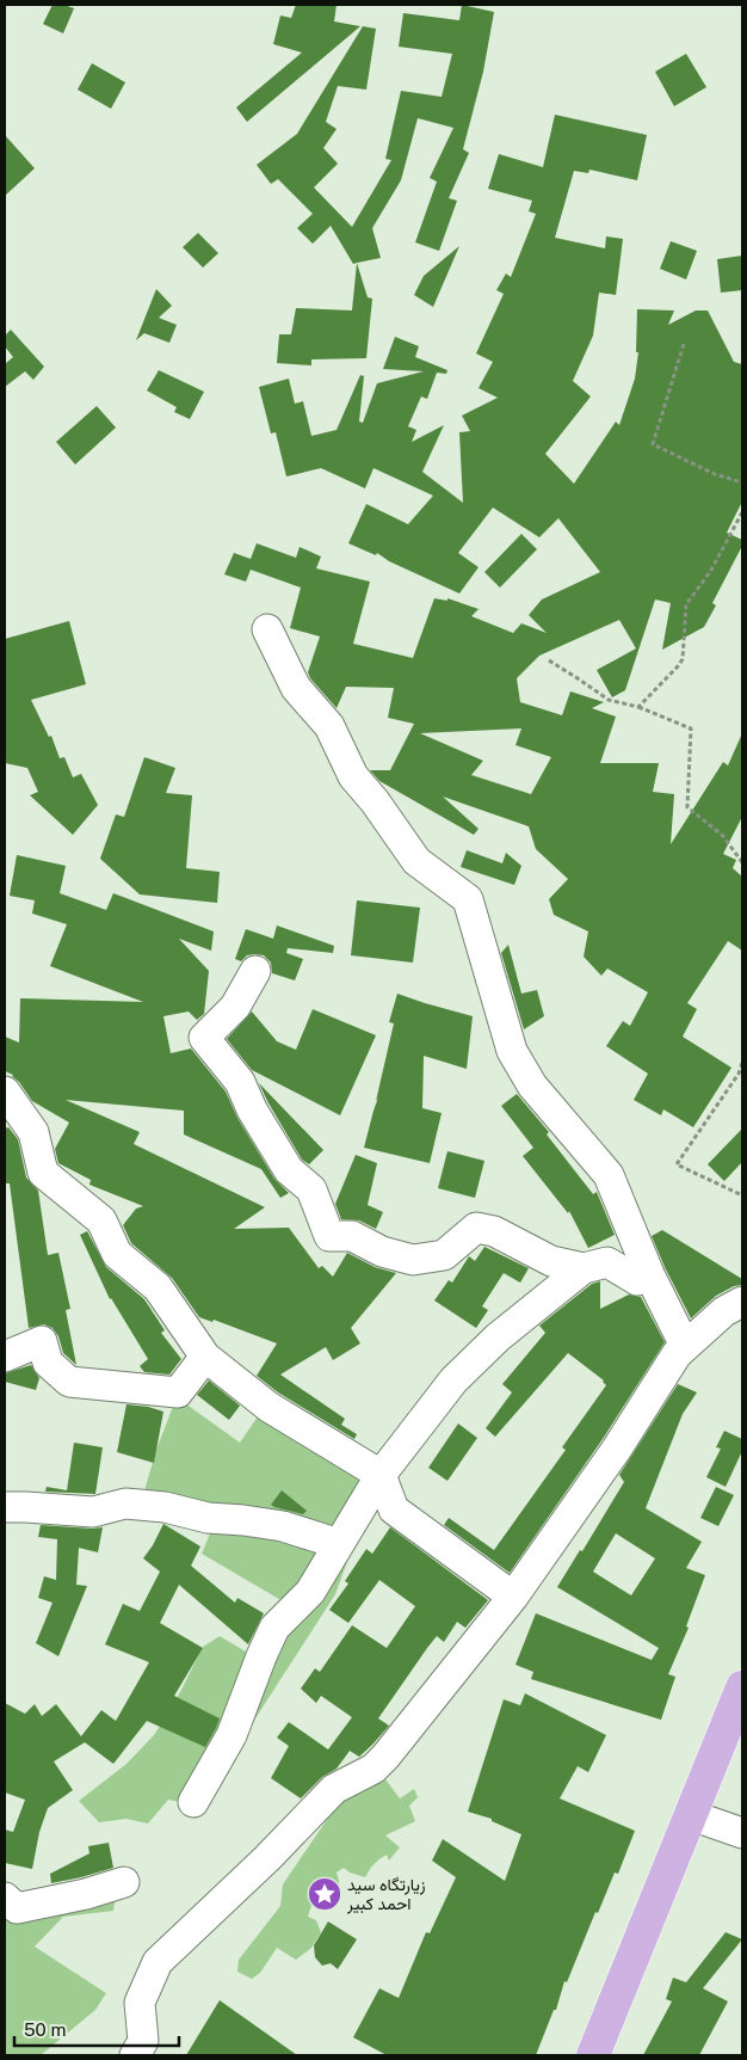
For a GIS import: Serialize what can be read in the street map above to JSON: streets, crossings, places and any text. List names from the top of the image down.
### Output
{
  "places": {
    "place": ["زیارتگاه سید احمد کبیر"]
  },
  "scale_bar": "50 m"
}
